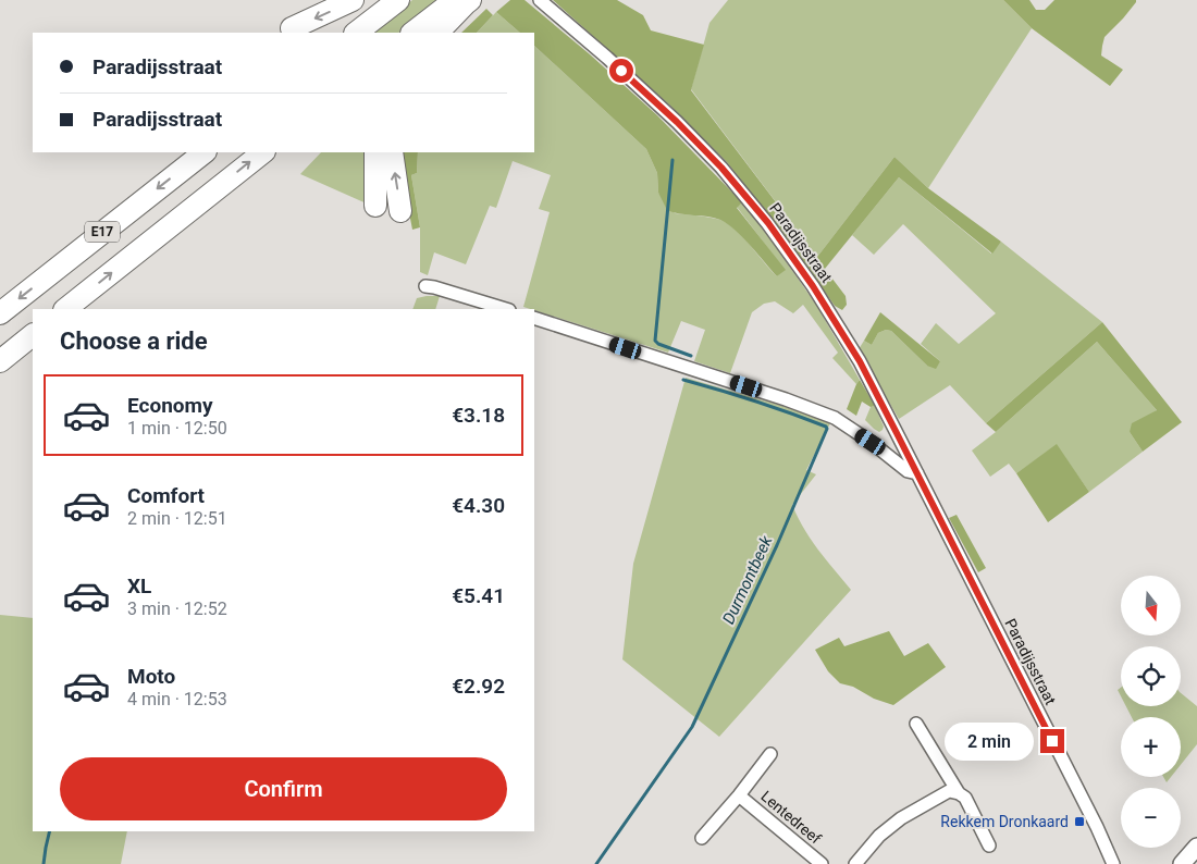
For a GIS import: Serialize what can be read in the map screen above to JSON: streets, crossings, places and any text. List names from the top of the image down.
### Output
{
  "streets": {
    "highway": ["E17"],
    "street": ["Paradijsstraat", "Lentedreef"]
  },
  "water": ["Durmontbeek"],
  "places": {
    "transit": ["Rekkem Dronkaard"]
  },
  "north": "bottom",
  "page": {
    "banner": ["Paradijsstraat", "Paradijsstraat"],
    "heading": "Choose a ride",
    "list": [
      {
        "name": "Economy",
        "note": "1 min · 12:50",
        "value": "€3.18"
      },
      {
        "name": "Comfort",
        "note": "2 min · 12:51",
        "value": "€4.30"
      },
      {
        "name": "XL",
        "note": "3 min · 12:52",
        "value": "€5.41"
      },
      {
        "name": "Moto",
        "note": "4 min · 12:53",
        "value": "€2.92"
      }
    ],
    "map_buttons": ["+", "−"],
    "bubble": "2 min",
    "buttons": "Confirm"
  }
}
